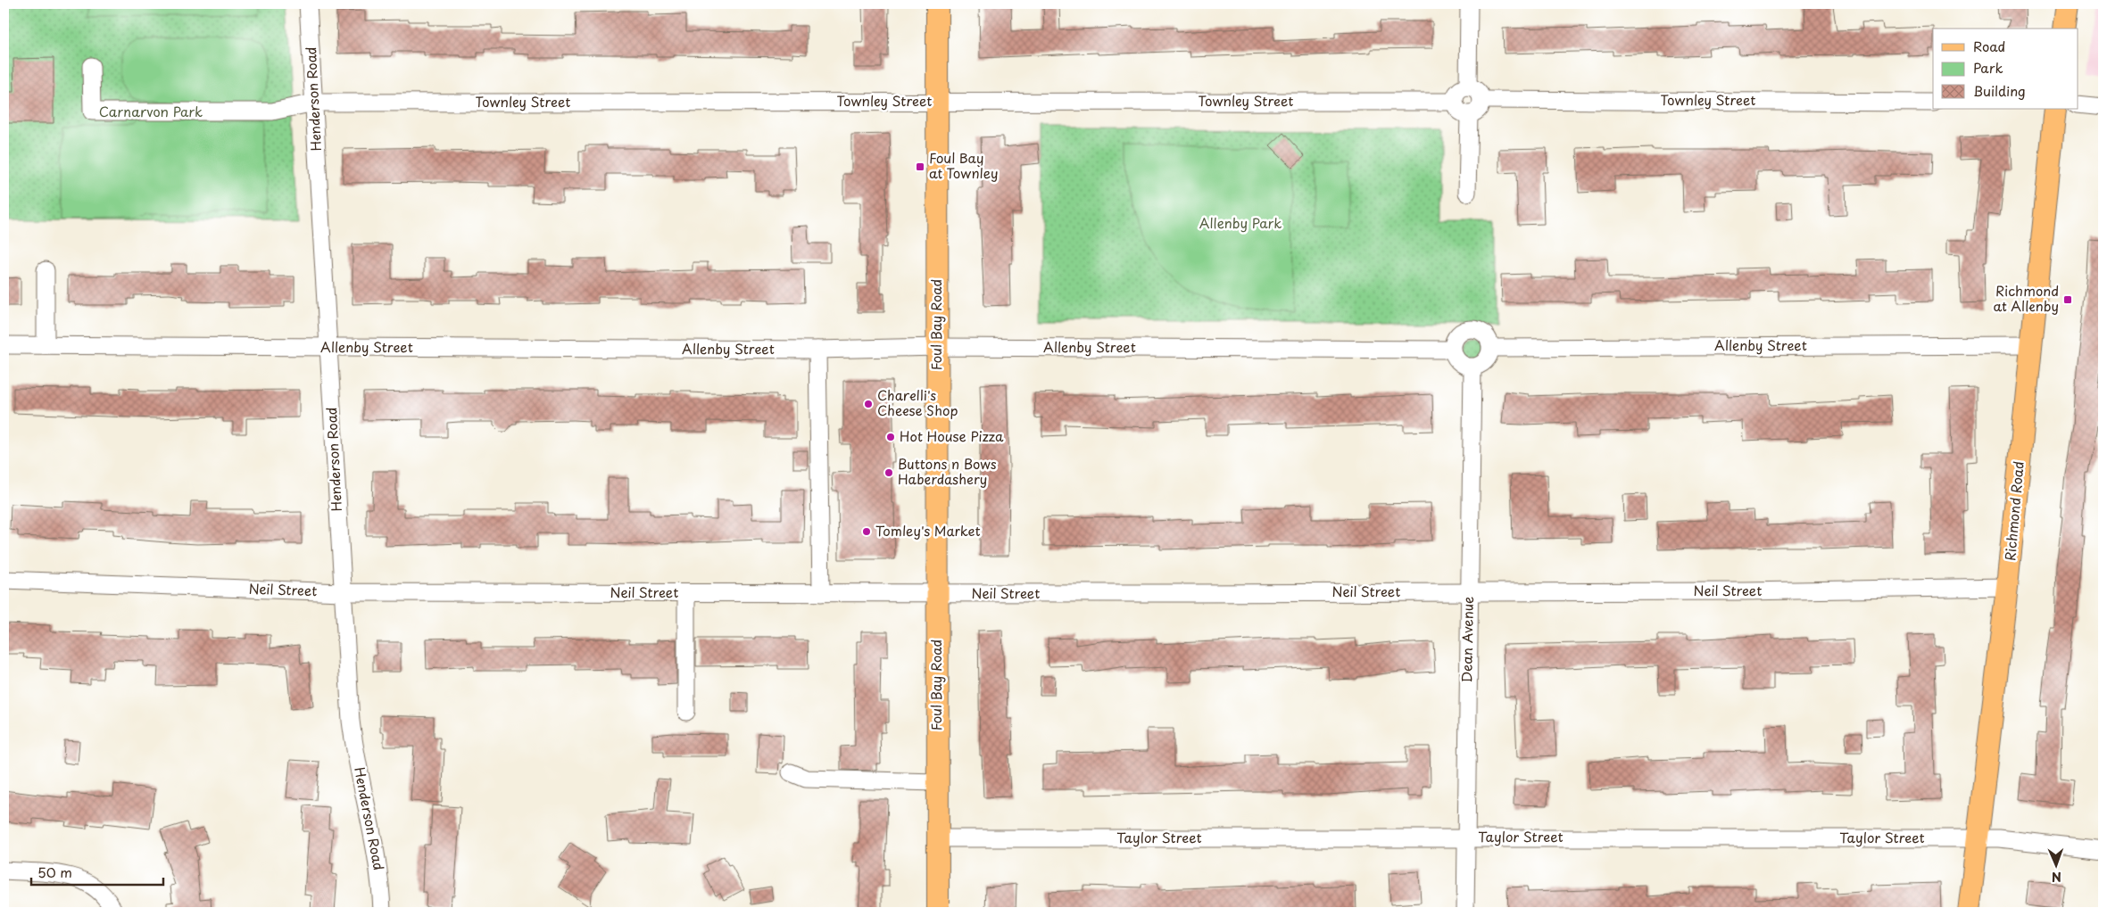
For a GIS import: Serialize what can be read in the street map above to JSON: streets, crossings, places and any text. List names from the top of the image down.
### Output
{
  "streets": {
    "main road": ["Foul Bay Road", "Richmond Road"],
    "street": [
      "Henderson Road",
      "Townley Street",
      "Allenby Street",
      "Neil Street",
      "Dean Avenue",
      "Taylor Street"
    ]
  },
  "crossings": [
    ["Henderson Road", "Townley Street"],
    ["Henderson Road", "Allenby Street"],
    ["Henderson Road", "Neil Street"],
    ["Townley Street", "Foul Bay Road"],
    ["Foul Bay Road", "Allenby Street"],
    ["Foul Bay Road", "Neil Street"],
    ["Foul Bay Road", "Taylor Street"],
    ["Allenby Street", "Richmond Road"],
    ["Allenby Street", "Dean Avenue"],
    ["Richmond Road", "Neil Street"],
    ["Richmond Road", "Taylor Street"],
    ["Neil Street", "Dean Avenue"],
    ["Dean Avenue", "Taylor Street"]
  ],
  "parks": ["Carnarvon Park", "Allenby Park"],
  "places": {
    "transit": ["Foul Bay at Townley", "Richmond at Allenby"],
    "other": [
      "Charelli's Cheese Shop",
      "Hot House Pizza",
      "Buttons n Bows Haberdashery",
      "Tomley's Market"
    ]
  },
  "legend": ["Road", "Park", "Building"],
  "scale_bar": "50 m",
  "north": "bottom"
}
